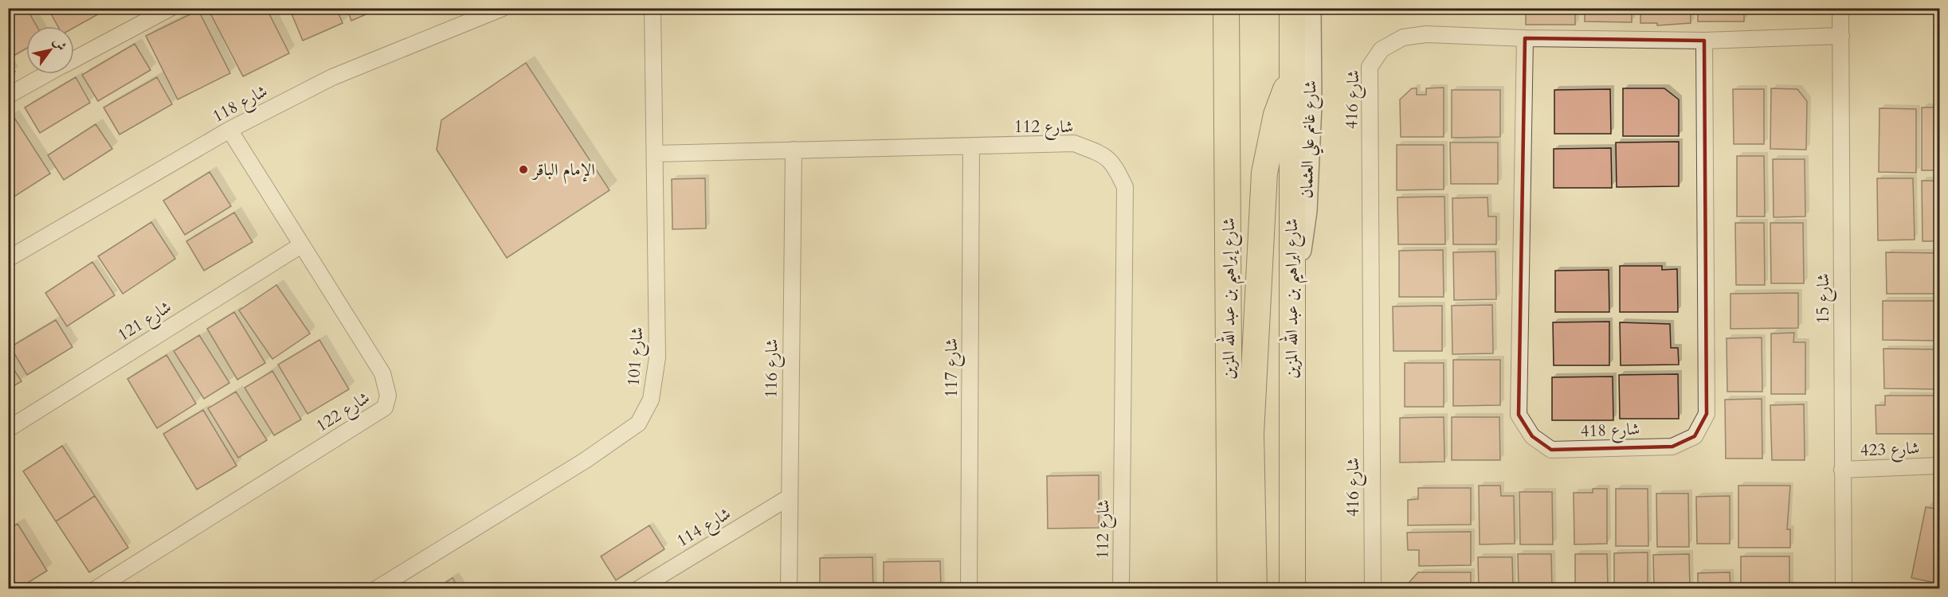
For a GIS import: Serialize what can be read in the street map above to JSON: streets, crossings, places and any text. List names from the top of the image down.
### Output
{
  "streets": {
    "main road": ["شارع إبراهيم بن عبد الله المزين", "شارع ابراهيم بن عبد الله المزين"],
    "street": [
      "شارع 416",
      "شارع 118",
      "شارع 112",
      "شارع غانم علي العثمان",
      "شارع 15",
      "شارع 121",
      "شارع 101",
      "شارع 117",
      "شارع 116",
      "شارع 122",
      "شارع 418",
      "شارع 423",
      "شارع 114"
    ]
  },
  "crossings": [
    ["شارع 416", "شارع 15"],
    ["شارع 416", "شارع 418"],
    ["شارع 118", "شارع 122"],
    ["شارع 112", "شارع 101"],
    ["شارع 112", "شارع 117"],
    ["شارع 112", "شارع 116"],
    ["شارع غانم علي العثمان", "شارع ابراهيم بن عبد الله المزين"],
    ["شارع 15", "شارع 423"],
    ["شارع 121", "شارع 122"],
    ["شارع 116", "شارع 114"]
  ],
  "places": ["الإمام الباقر"],
  "north": "top right"
}
